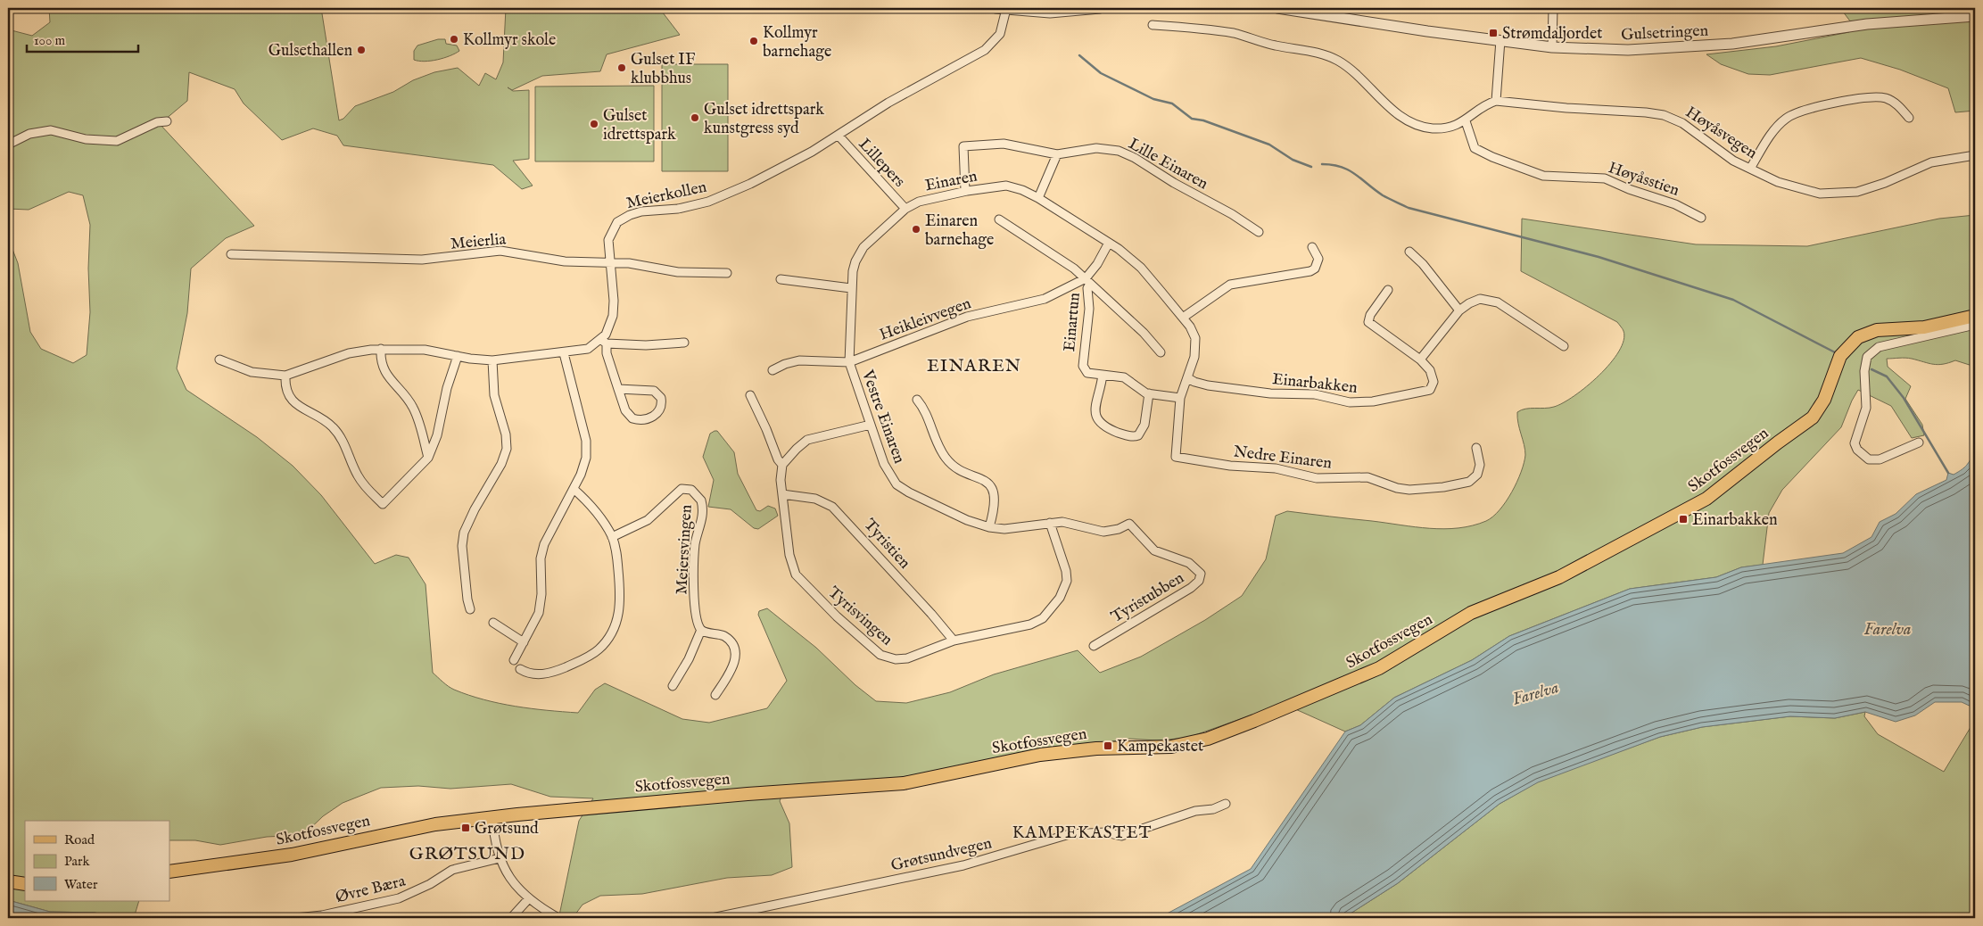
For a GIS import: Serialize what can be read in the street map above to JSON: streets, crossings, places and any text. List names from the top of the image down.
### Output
{
  "streets": {
    "main road": ["Skotfossvegen"],
    "street": [
      "Gulsetringen",
      "Høyåsvegen",
      "Lillepers",
      "Lille Einaren",
      "Høyåsstien",
      "Einaren",
      "Meierkollen",
      "Meierlia",
      "Heikleivvegen",
      "Einartun",
      "Einarbakken",
      "Vestre Einaren",
      "Nedre Einaren",
      "Tyristien",
      "Meiersvingen",
      "Tyristubben",
      "Tyrisvingen",
      "Grøtsundvegen",
      "Øvre Bæra"
    ]
  },
  "crossings": [
    ["Lillepers", "Einaren"],
    ["Lillepers", "Meierkollen"],
    ["Lille Einaren", "Einaren"],
    ["Einaren", "Heikleivvegen"],
    ["Einaren", "Einartun"],
    ["Einaren", "Einarbakken"],
    ["Einaren", "Vestre Einaren"],
    ["Einaren", "Nedre Einaren"],
    ["Meierkollen", "Meierlia"],
    ["Heikleivvegen", "Einartun"],
    ["Heikleivvegen", "Vestre Einaren"],
    ["Vestre Einaren", "Tyristubben"],
    ["Vestre Einaren", "Tyrisvingen"],
    ["Tyristien", "Tyrisvingen"]
  ],
  "districts": ["EINAREN", "KAMPEKASTET", "GRØTSUND"],
  "water": ["Farelva"],
  "places": {
    "transit": [
      "Strømdaljordet",
      "Einarbakken",
      "Kampekastet",
      "Grøtsund"
    ],
    "other": [
      "Kollmyr skole",
      "Kollmyr barnehage",
      "Gulsethallen",
      "Gulset IF klubbhus",
      "Gulset idrettspark kunstgress syd",
      "Gulset idrettspark",
      "Einaren barnehage"
    ]
  },
  "legend": ["Road", "Park", "Water"],
  "scale_bar": "100 m"
}
